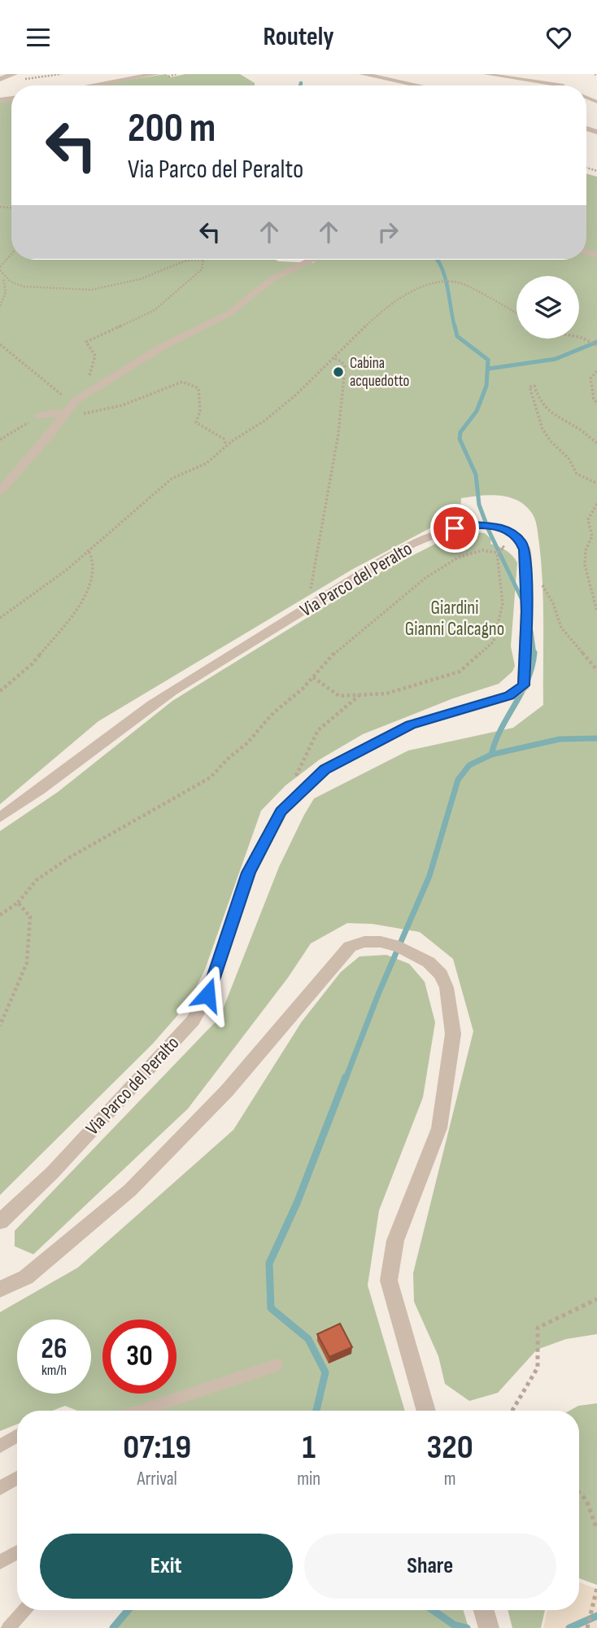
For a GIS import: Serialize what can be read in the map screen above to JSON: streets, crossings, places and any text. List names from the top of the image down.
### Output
{
  "streets": {
    "street": ["Via Parco del Peralto"]
  },
  "parks": ["Giardini Gianni Calcagno"],
  "places": ["Cabina acquedotto"],
  "page": {
    "header": "Routely",
    "turn": ["200 m", "Via Parco del Peralto"],
    "speed": "26 km/h",
    "limit": "30",
    "eta": [
      "07:19",
      "Arrival",
      "1",
      "min",
      "320",
      "m"
    ],
    "buttons": ["Exit", "Share"]
  }
}
